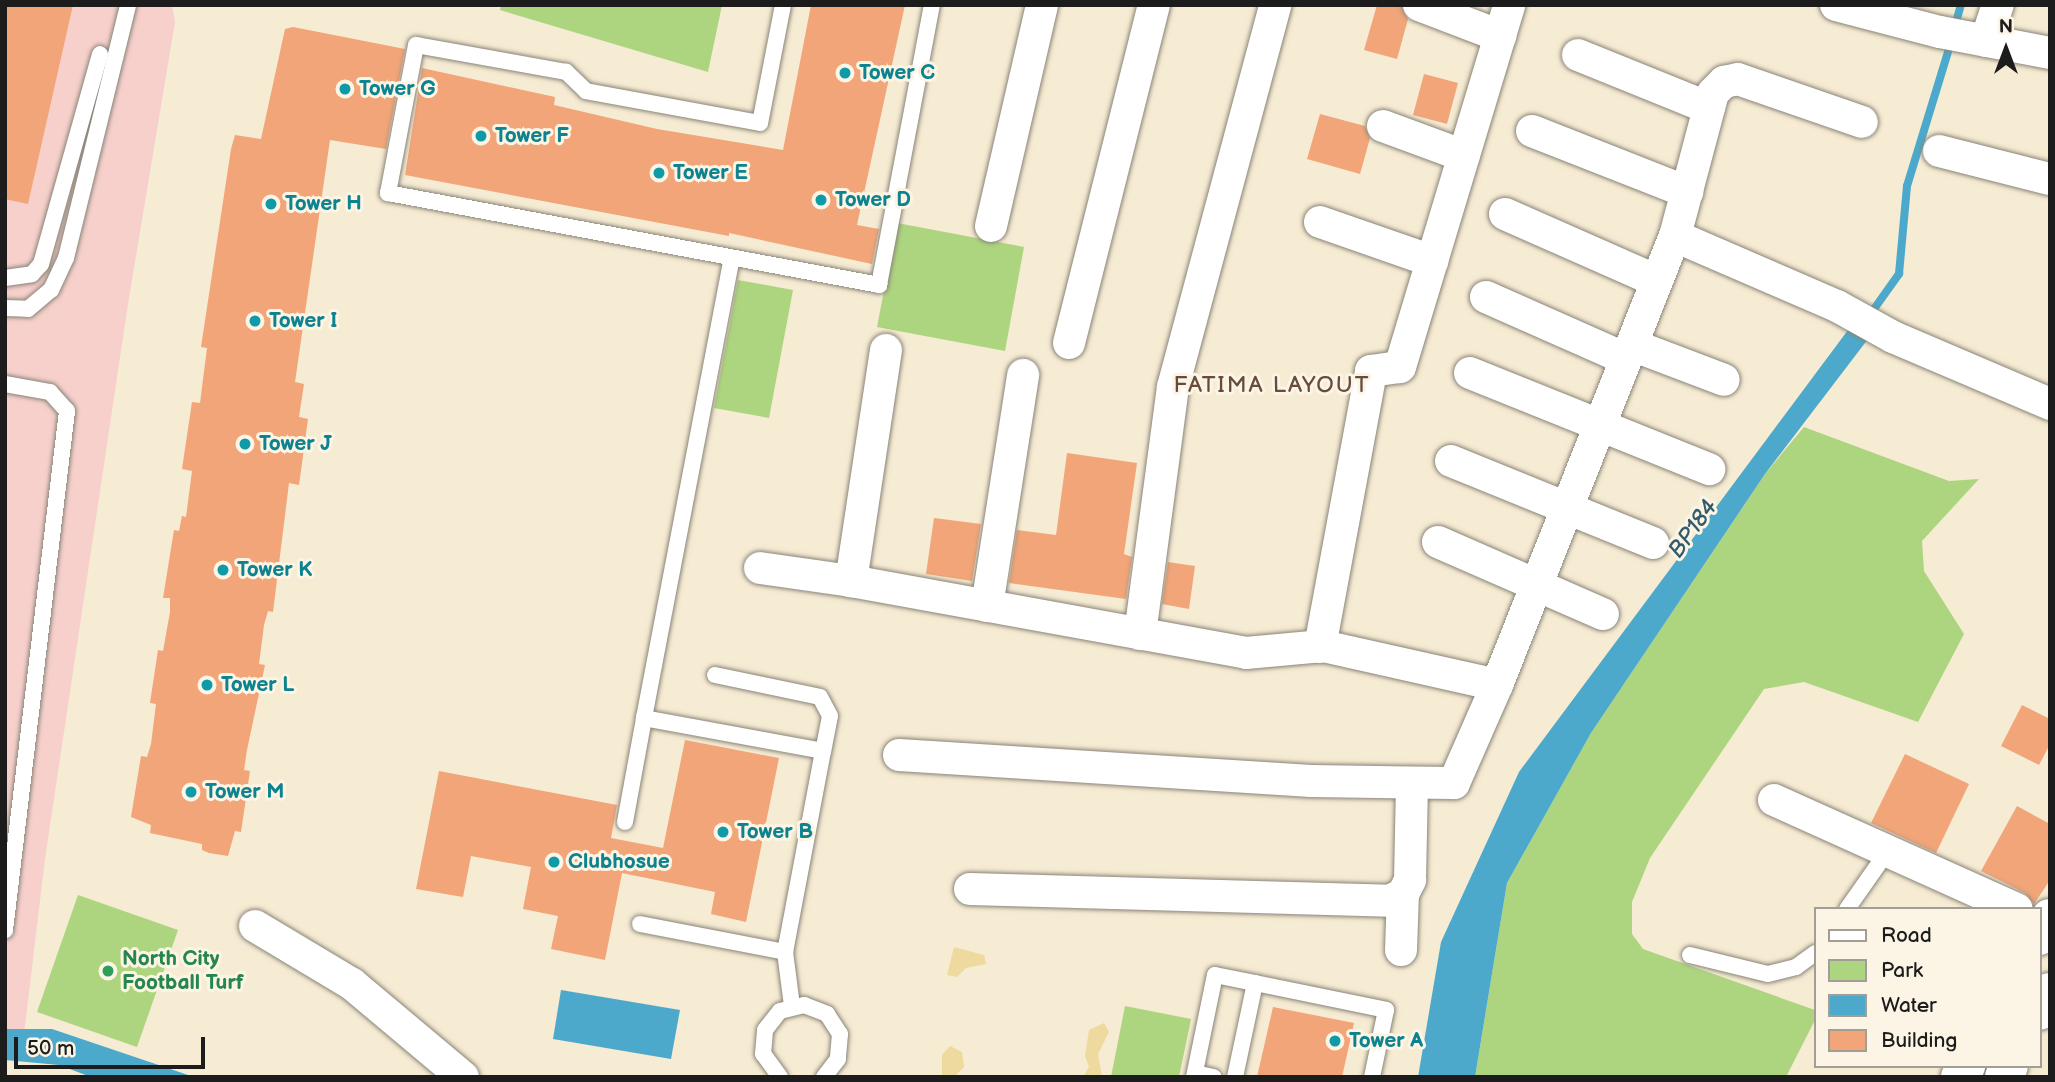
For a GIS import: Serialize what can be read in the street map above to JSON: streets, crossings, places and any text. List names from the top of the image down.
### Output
{
  "districts": ["FATIMA LAYOUT"],
  "water": ["BP184"],
  "places": [
    "Tower C",
    "Tower G",
    "Tower F",
    "Tower E",
    "Tower D",
    "Tower H",
    "Tower I",
    "Tower J",
    "Tower K",
    "Tower L",
    "Tower M",
    "Tower B",
    "Clubhosue",
    "North City Football Turf",
    "Tower A"
  ],
  "legend": [
    "Road",
    "Park",
    "Water",
    "Building"
  ],
  "scale_bar": "50 m",
  "north": "top"
}
